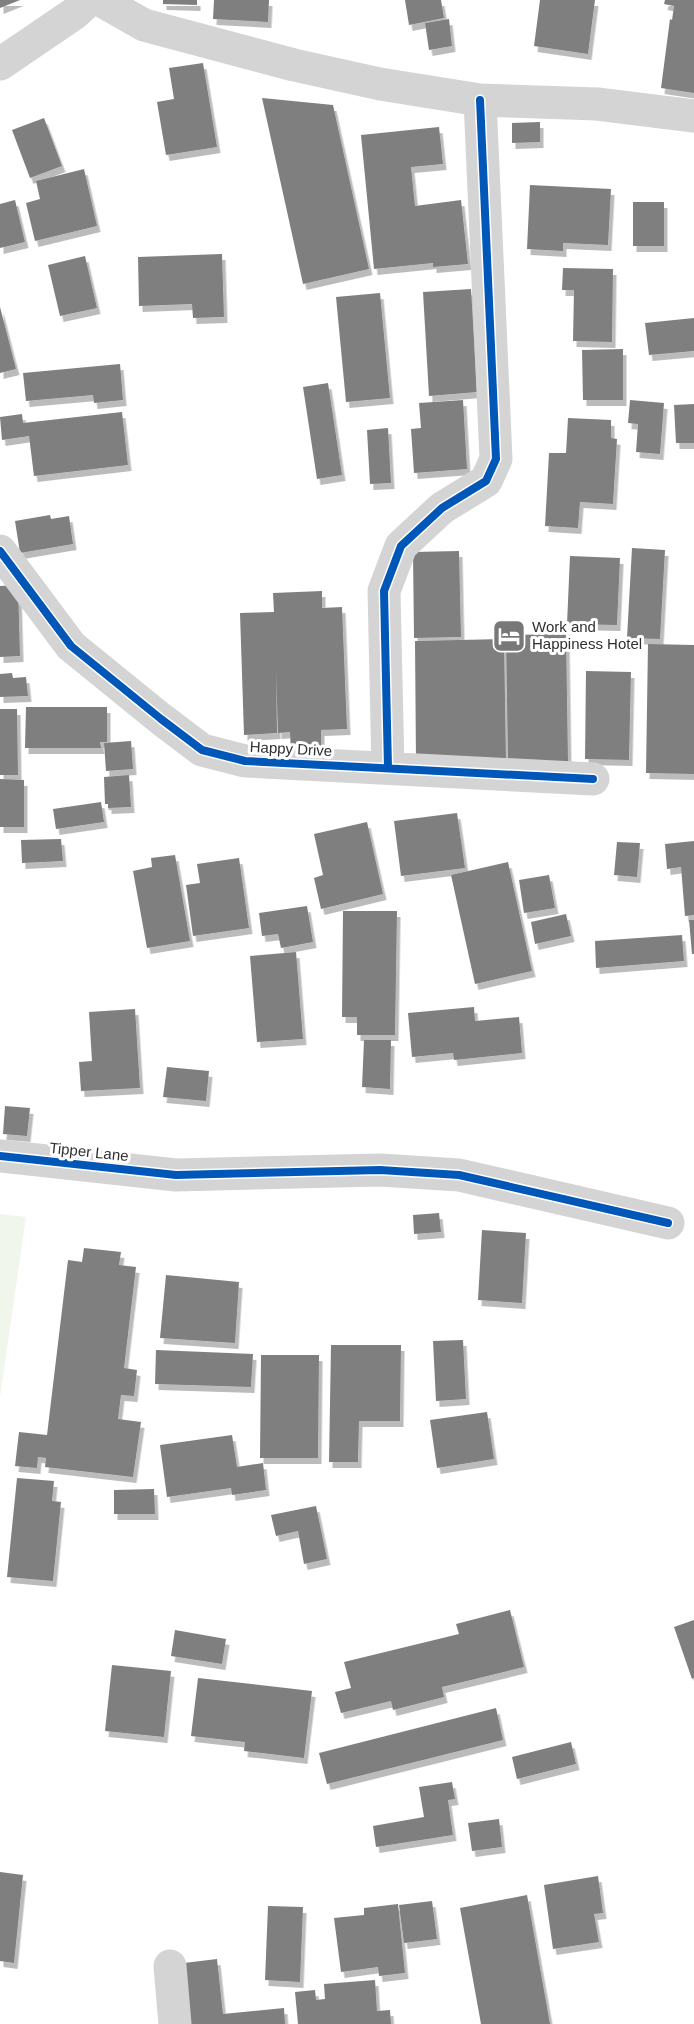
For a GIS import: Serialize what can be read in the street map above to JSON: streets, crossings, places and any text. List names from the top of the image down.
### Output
{
  "streets": {
    "street": ["Happy Drive", "Tipper Lane"]
  },
  "places": {
    "hotel": ["Work and Happiness Hotel"]
  }
}
